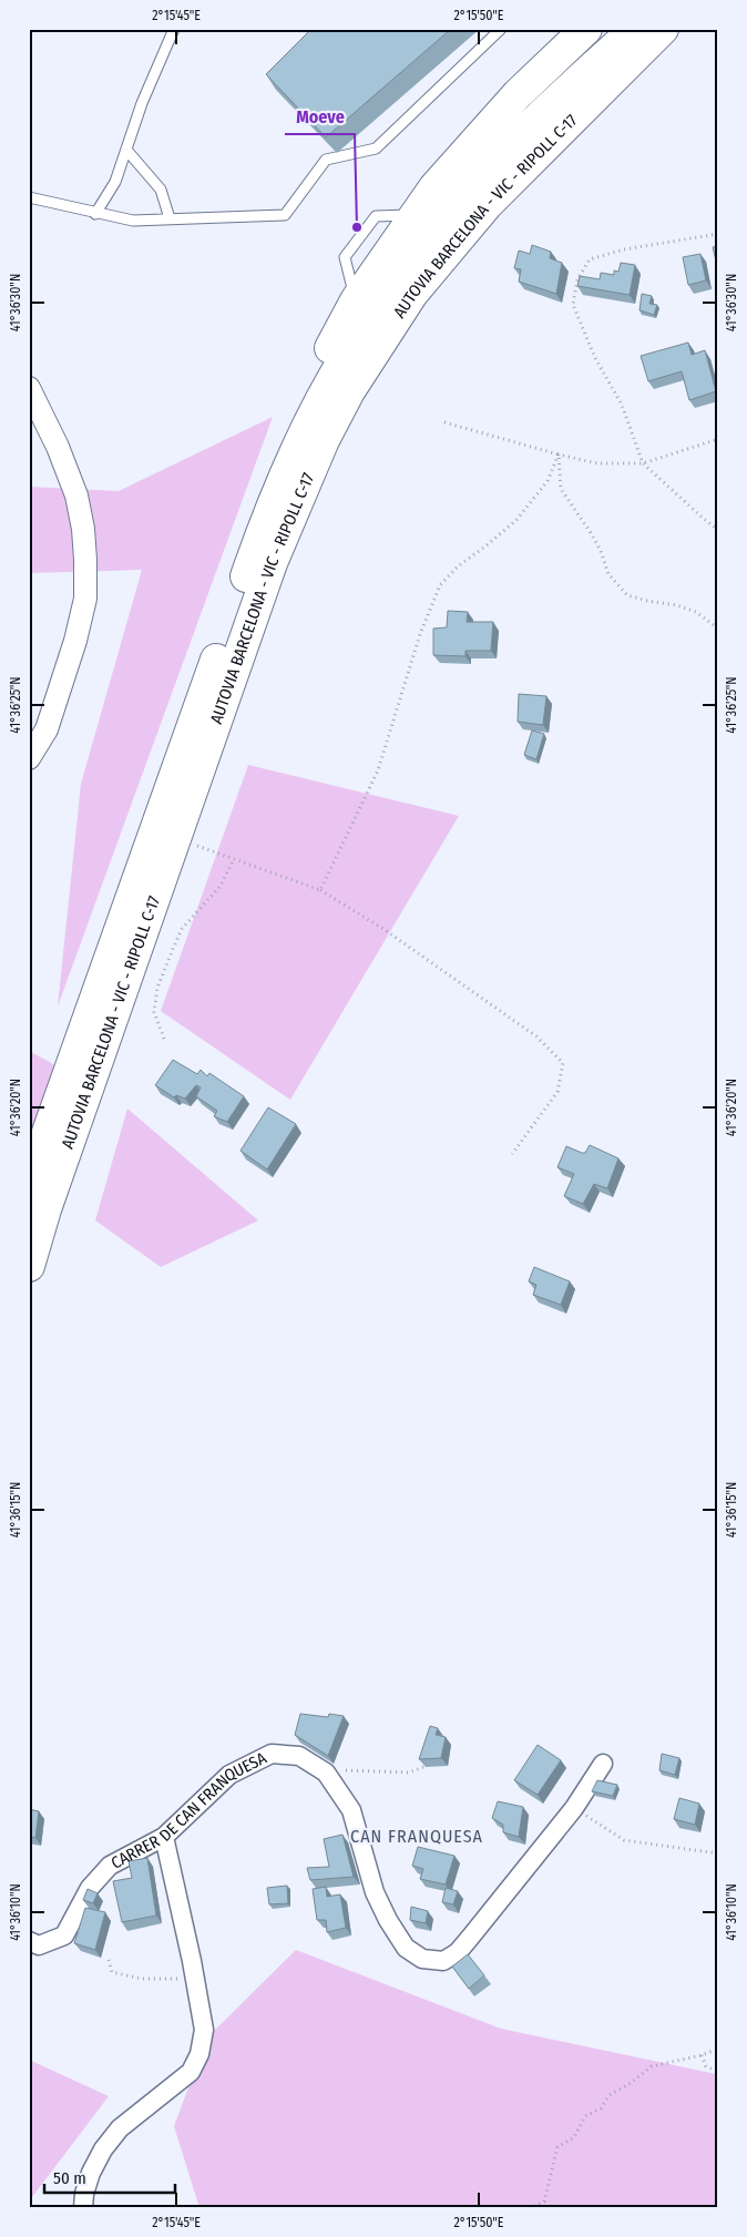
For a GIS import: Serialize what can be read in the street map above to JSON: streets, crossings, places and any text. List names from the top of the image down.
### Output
{
  "streets": {
    "highway": ["AUTOVIA BARCELONA - VIC - RIPOLL C-17"],
    "street": ["CARRER DE CAN FRANQUESA"]
  },
  "districts": ["CAN FRANQUESA"],
  "places": ["Moeve"],
  "scale_bar": "50 m",
  "coordinates": [
    "2°15'45\"E",
    "2°15'50\"E",
    "41°36'30\"N",
    "41°36'25\"N",
    "41°36'20\"N",
    "41°36'15\"N",
    "41°36'10\"N"
  ]
}
